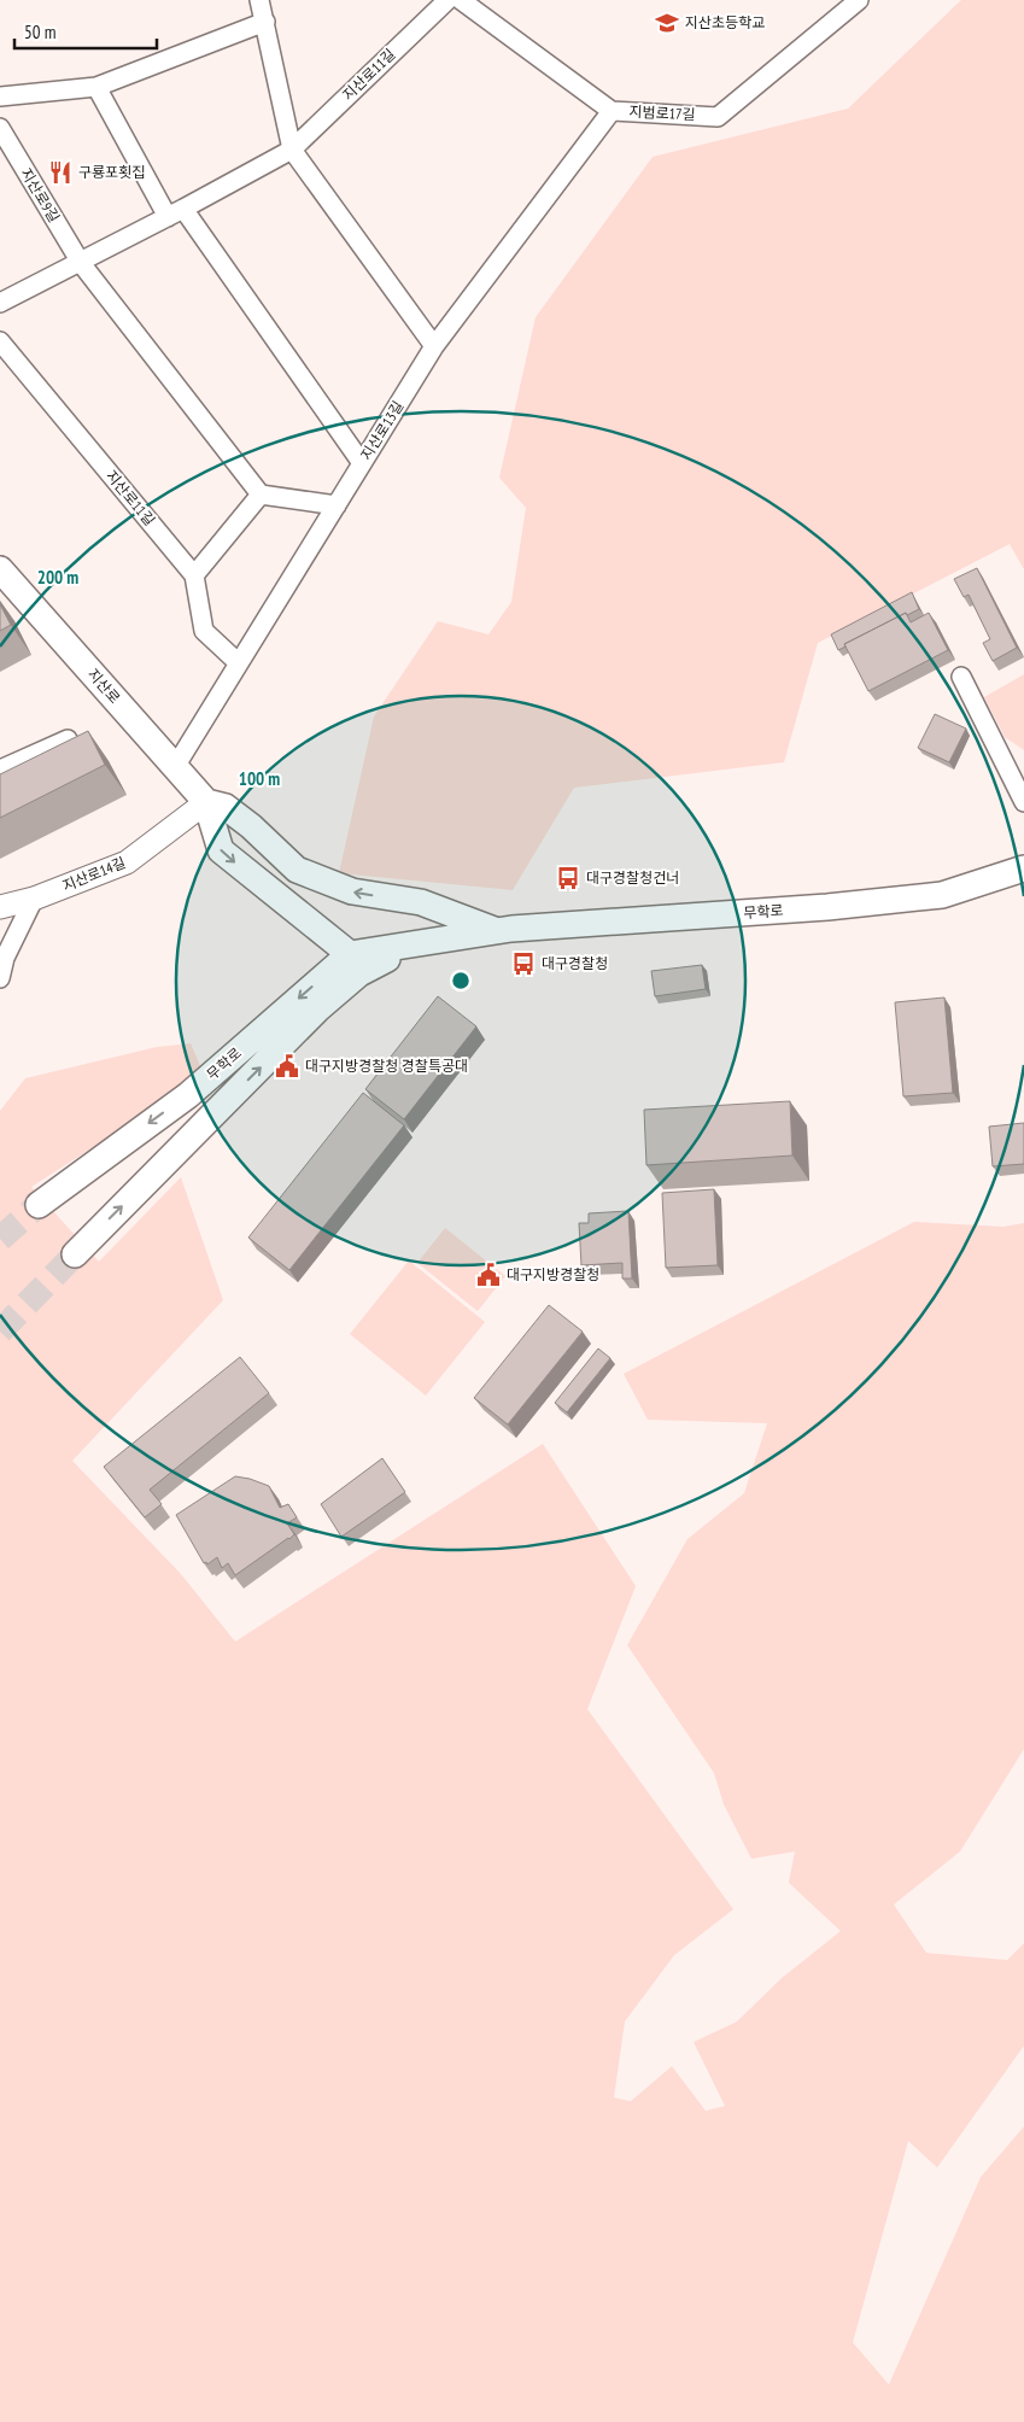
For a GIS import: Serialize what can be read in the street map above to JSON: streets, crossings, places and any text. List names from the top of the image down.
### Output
{
  "streets": {
    "main road": ["지산로", "무학로"],
    "street": [
      "지산로11길",
      "지범로17길",
      "지산로9길",
      "지산로13길",
      "지산로14길"
    ]
  },
  "crossings": [
    ["지산로11길", "지산로9길"],
    ["지범로17길", "지산로13길"],
    ["지산로13길", "지산로"],
    ["지산로", "지산로14길"],
    ["지산로", "무학로"]
  ],
  "places": {
    "school or university": ["지산초등학교"],
    "restaurant": ["구룡포횟집"],
    "bus stop": ["대구경찰청건너", "대구경찰청"],
    "public building": ["대구지방경찰청 경찰특공대", "대구지방경찰청"]
  },
  "scale_bar": "50 m",
  "rings": ["200 m", "100 m"]
}
